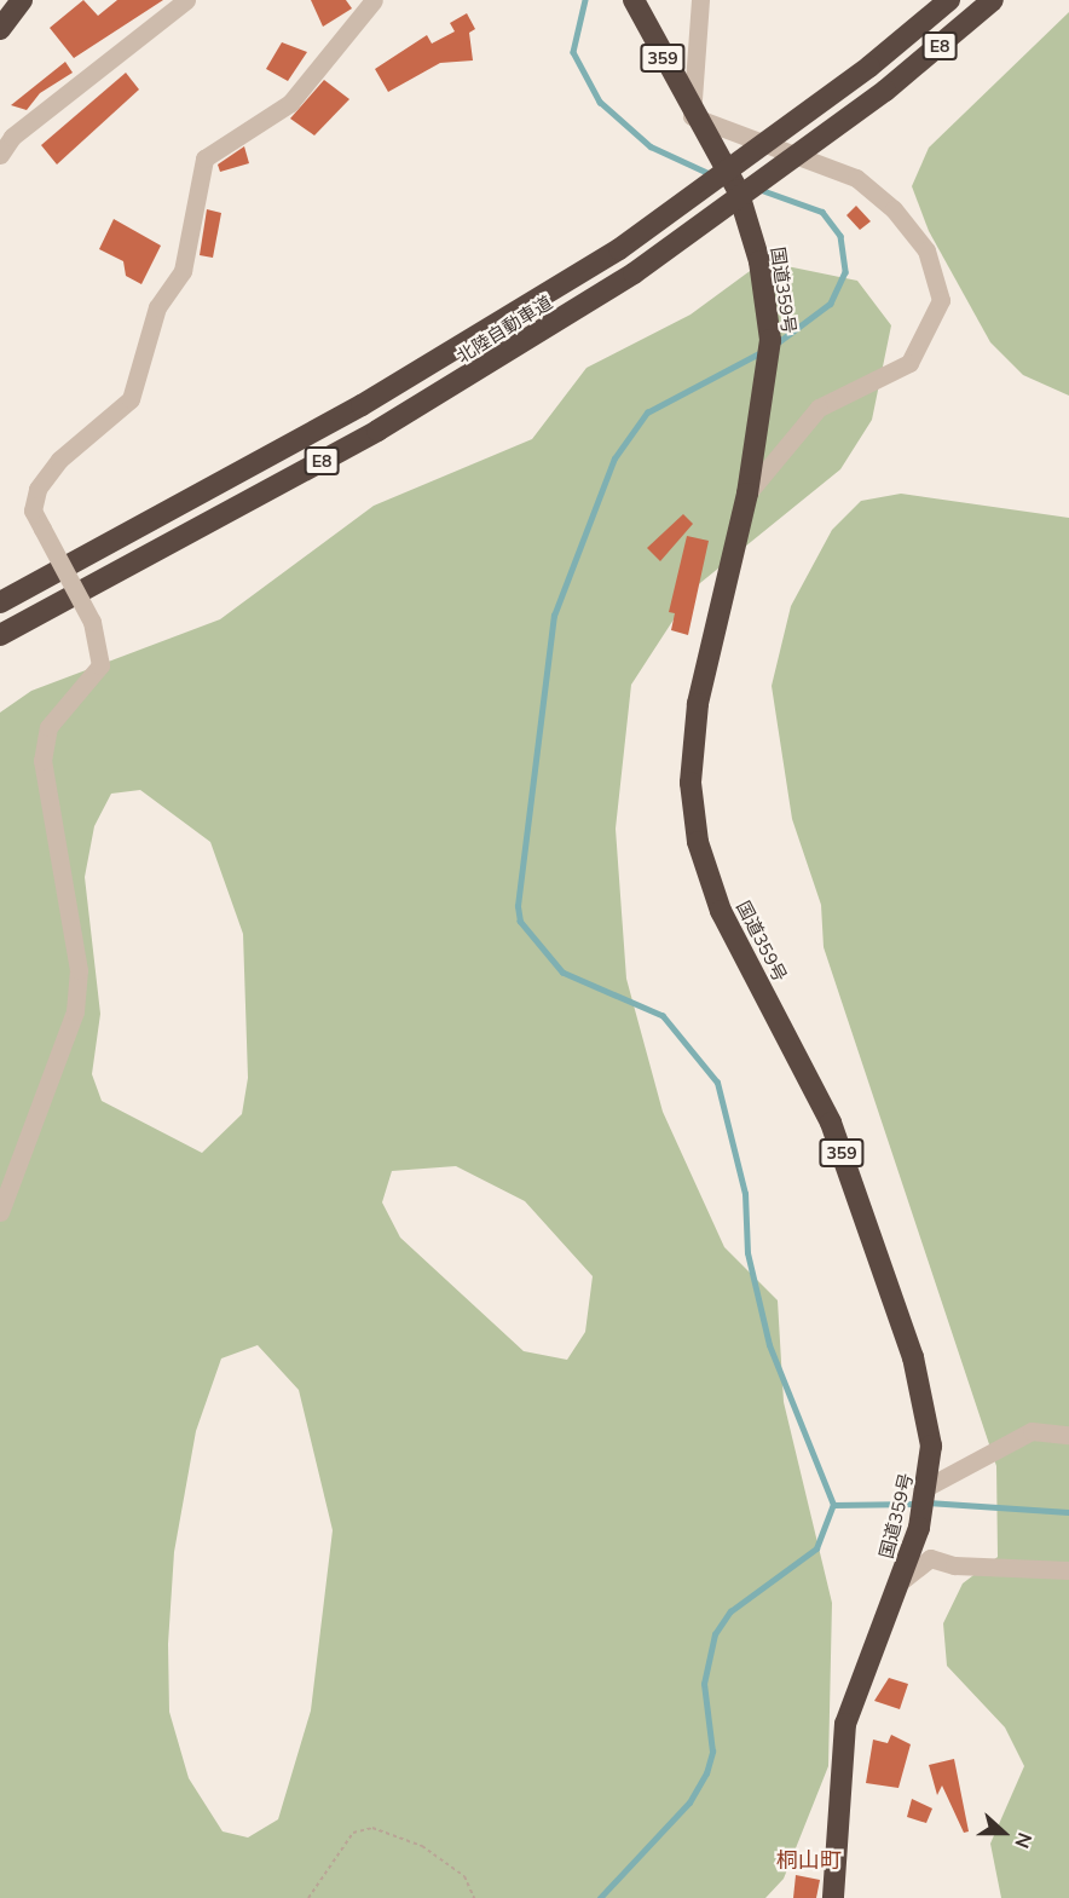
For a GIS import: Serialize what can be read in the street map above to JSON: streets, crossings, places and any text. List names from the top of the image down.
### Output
{
  "streets": {
    "highway": [
      "E8",
      "359",
      "国道359号",
      "北陸自動車道"
    ]
  },
  "districts": ["桐山町"],
  "north": "right"
}
